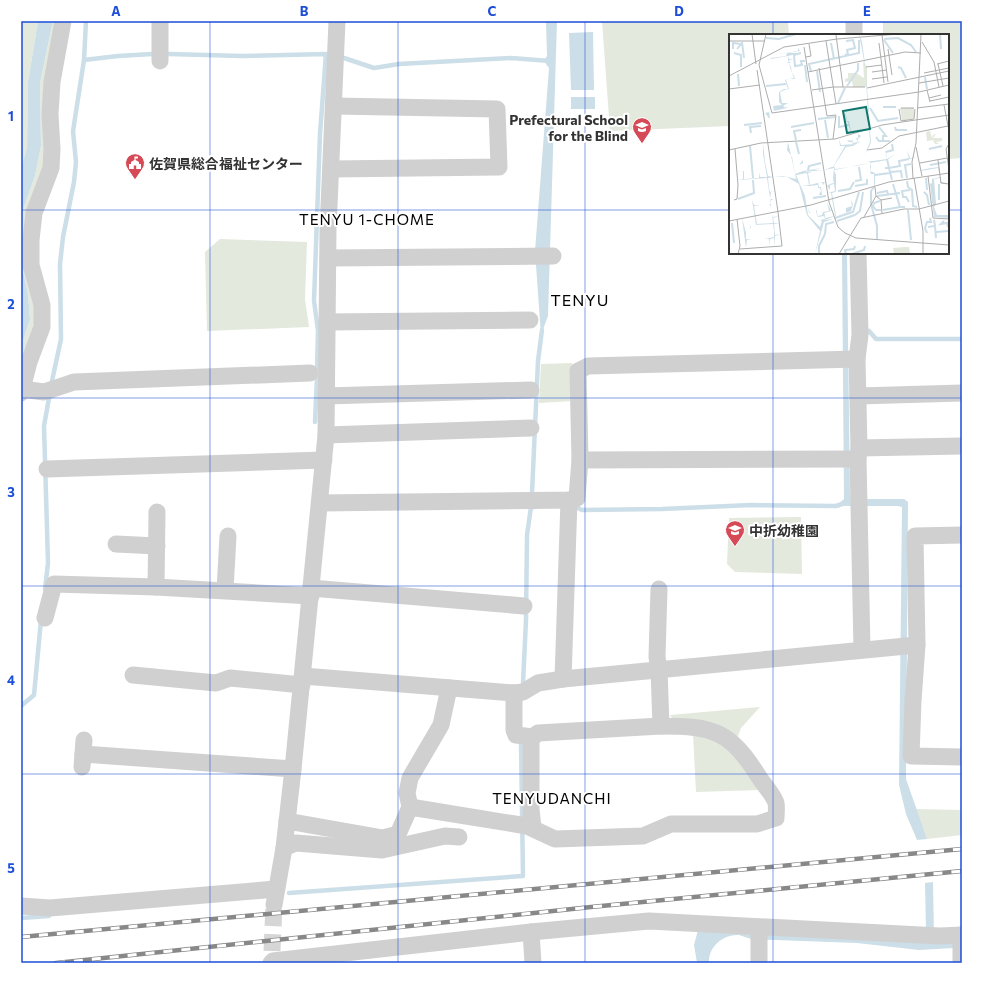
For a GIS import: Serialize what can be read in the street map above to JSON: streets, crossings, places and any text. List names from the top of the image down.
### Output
{
  "districts": ["TENYU 1-CHOME", "TENYU", "TENYUDANCHI"],
  "places": {
    "school or university": ["Prefectural School for the Blind", "中折幼稚園"],
    "public building": ["佐賀県総合福祉センター"]
  },
  "grid": {
    "columns": [
      "A",
      "B",
      "C",
      "D",
      "E"
    ],
    "rows": [
      "1",
      "2",
      "3",
      "4",
      "5"
    ]
  }
}
